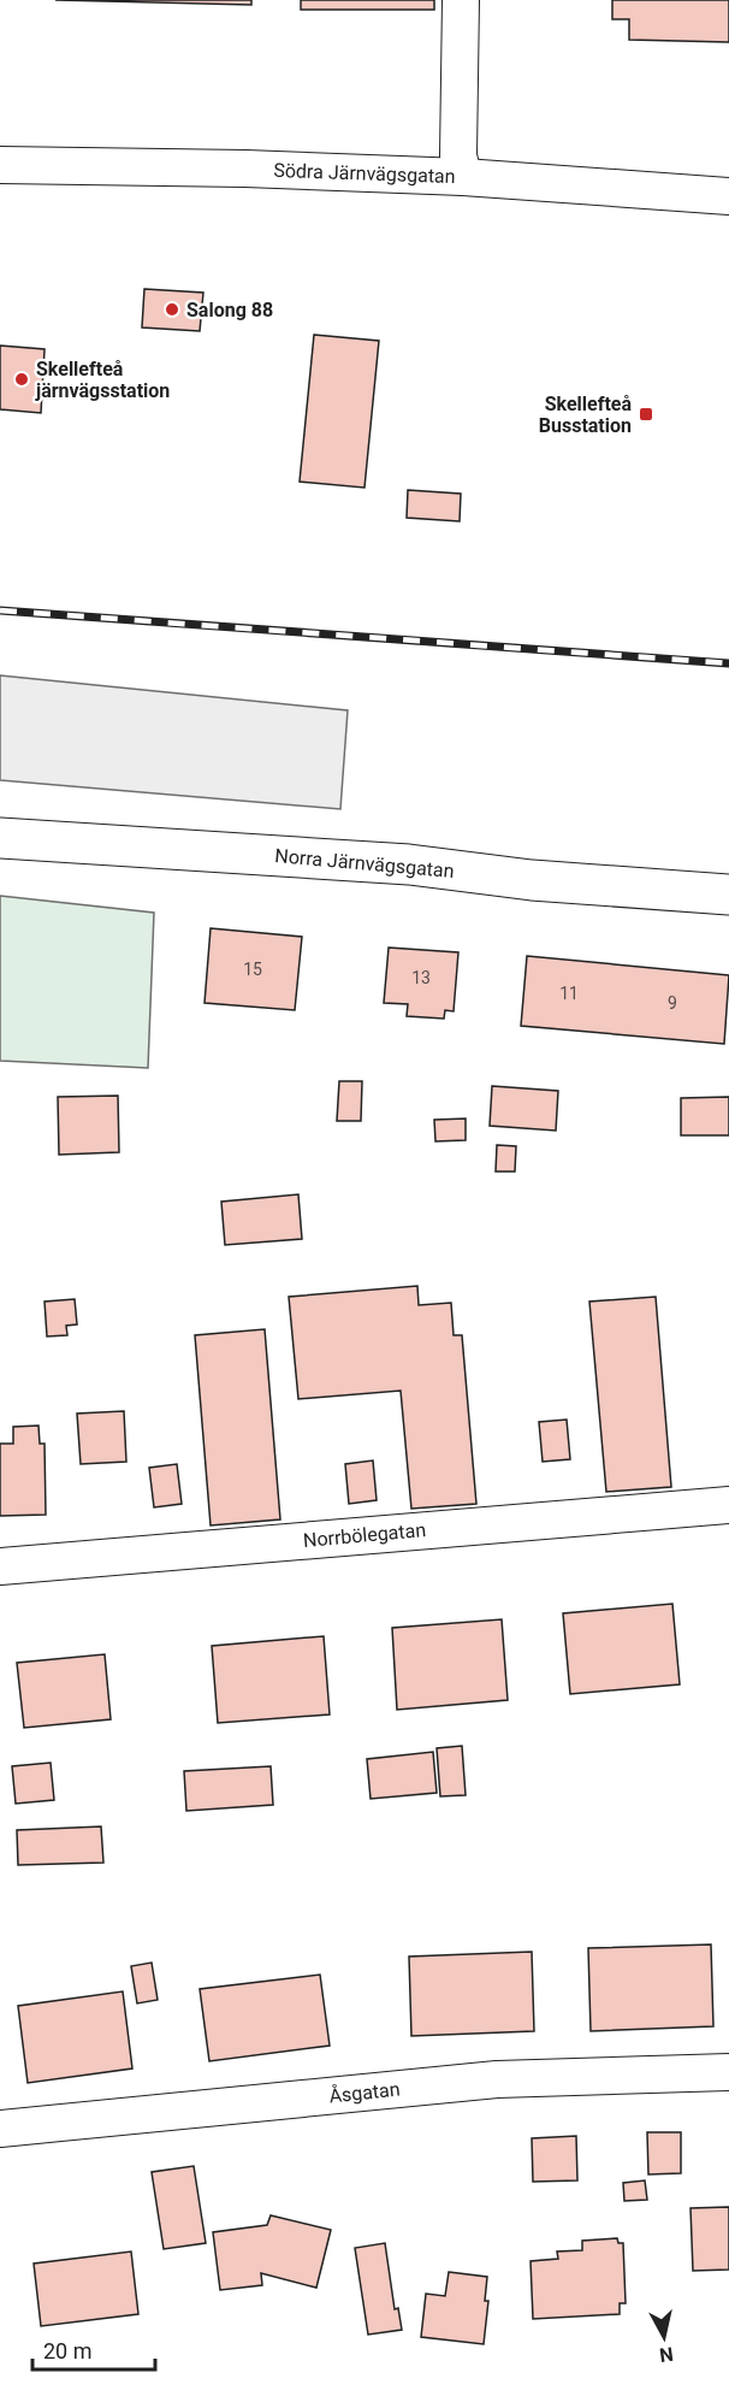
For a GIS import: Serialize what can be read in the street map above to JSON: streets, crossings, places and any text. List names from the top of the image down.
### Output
{
  "streets": {
    "main road": ["Norra Järnvägsgatan"],
    "street": ["Södra Järnvägsgatan", "Norrbölegatan", "Åsgatan"]
  },
  "places": {
    "other": ["Salong 88", "Skellefteå järnvägsstation"],
    "transit": ["Skellefteå Busstation"]
  },
  "house_numbers": [
    "15",
    "13",
    "11",
    "9"
  ],
  "scale_bar": "20 m",
  "north": "bottom"
}
